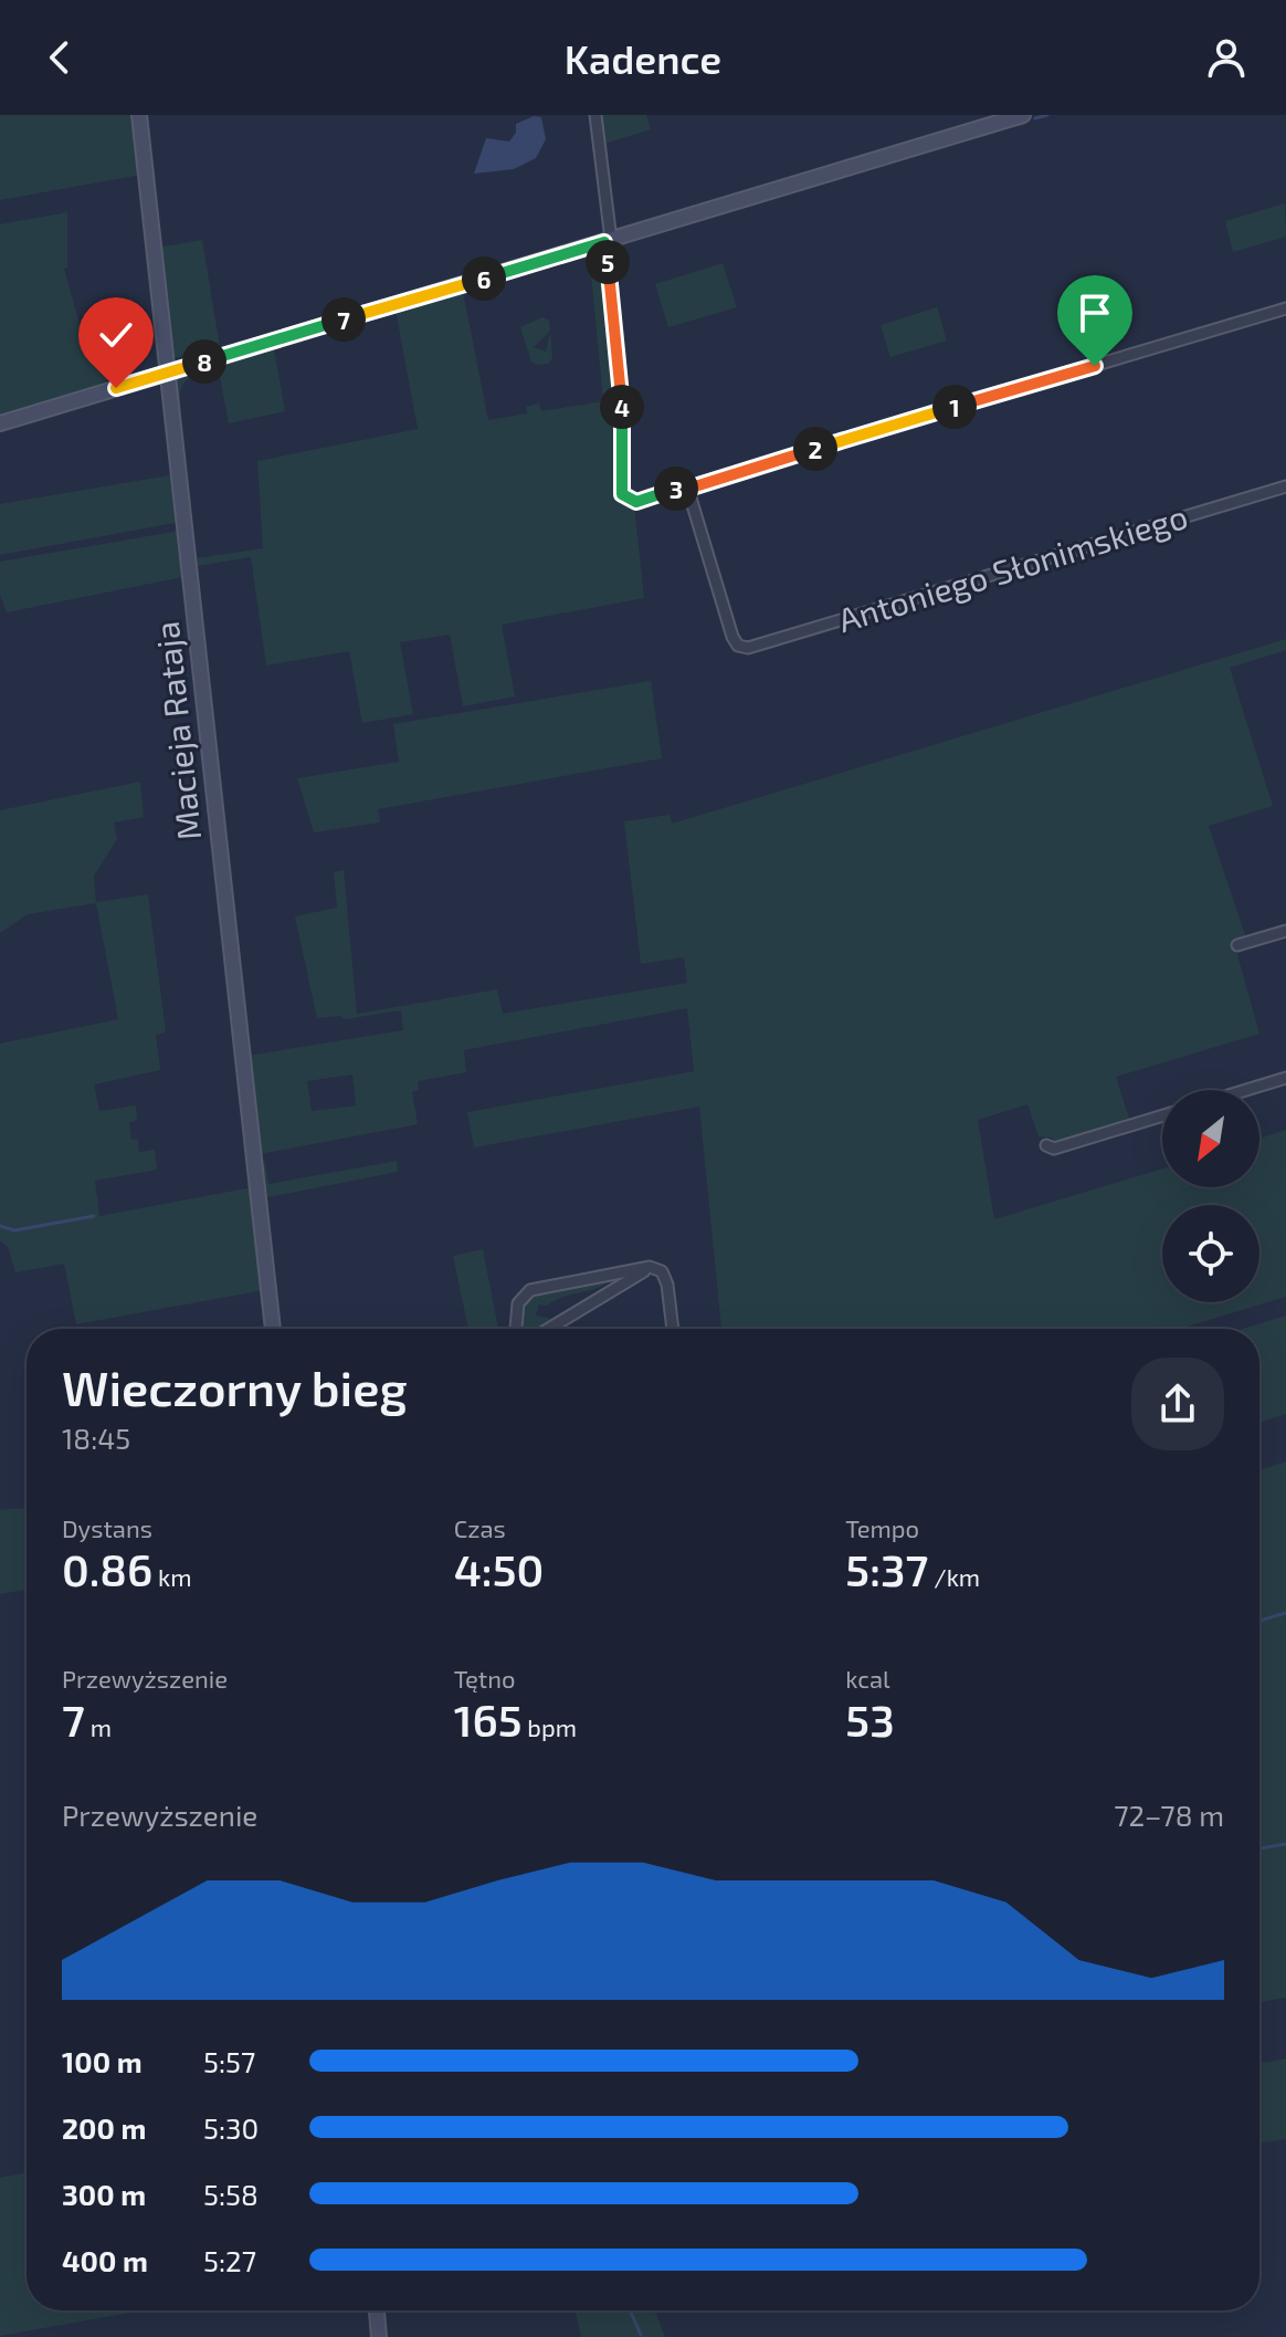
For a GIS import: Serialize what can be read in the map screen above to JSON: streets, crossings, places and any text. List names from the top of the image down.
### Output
{
  "streets": {
    "street": ["Antoniego Słonimskiego", "Macieja Rataja"]
  },
  "north": "bottom left",
  "page": {
    "header": "Kadence",
    "pins": [
      "5",
      "6",
      "7",
      "8",
      "1",
      "4",
      "2",
      "3"
    ],
    "heading": ["Wieczorny bieg", "18:45"],
    "stats": [
      ["Dystans", "0.86 km"],
      ["Czas", "4:50"],
      ["Tempo", "5:37 /km"],
      ["Przewyższenie", "7 m"],
      ["Tętno", "165 bpm"],
      ["kcal", "53"]
    ],
    "chart": ["Przewyższenie", "72–78 m"],
    "list": [
      {
        "name": "100 m",
        "note": "5:57"
      },
      {
        "name": "200 m",
        "note": "5:30"
      },
      {
        "name": "300 m",
        "note": "5:58"
      },
      {
        "name": "400 m",
        "note": "5:27"
      }
    ]
  }
}
